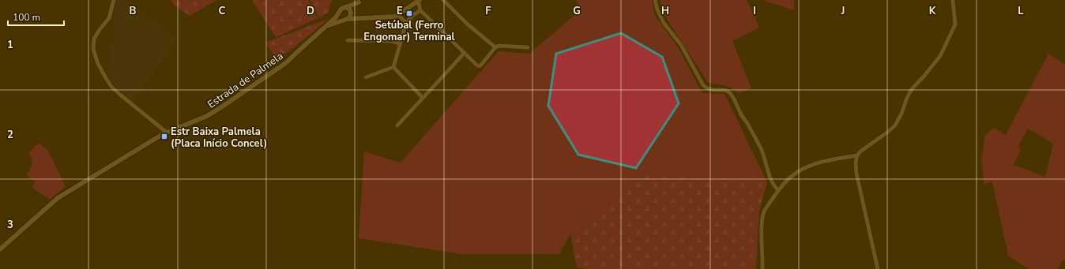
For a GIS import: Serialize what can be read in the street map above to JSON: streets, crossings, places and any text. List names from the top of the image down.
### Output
{
  "streets": {
    "street": ["Estrada de Palmela"]
  },
  "places": {
    "transit": ["Setúbal (Ferro Engomar) Terminal", "Estr Baixa Palmela (Placa Início Concel)"]
  },
  "scale_bar": "100 m",
  "grid": {
    "columns": [
      "B",
      "C",
      "D",
      "E",
      "F",
      "G",
      "H",
      "I",
      "J",
      "K",
      "L"
    ],
    "rows": ["1", "2", "3"]
  }
}
